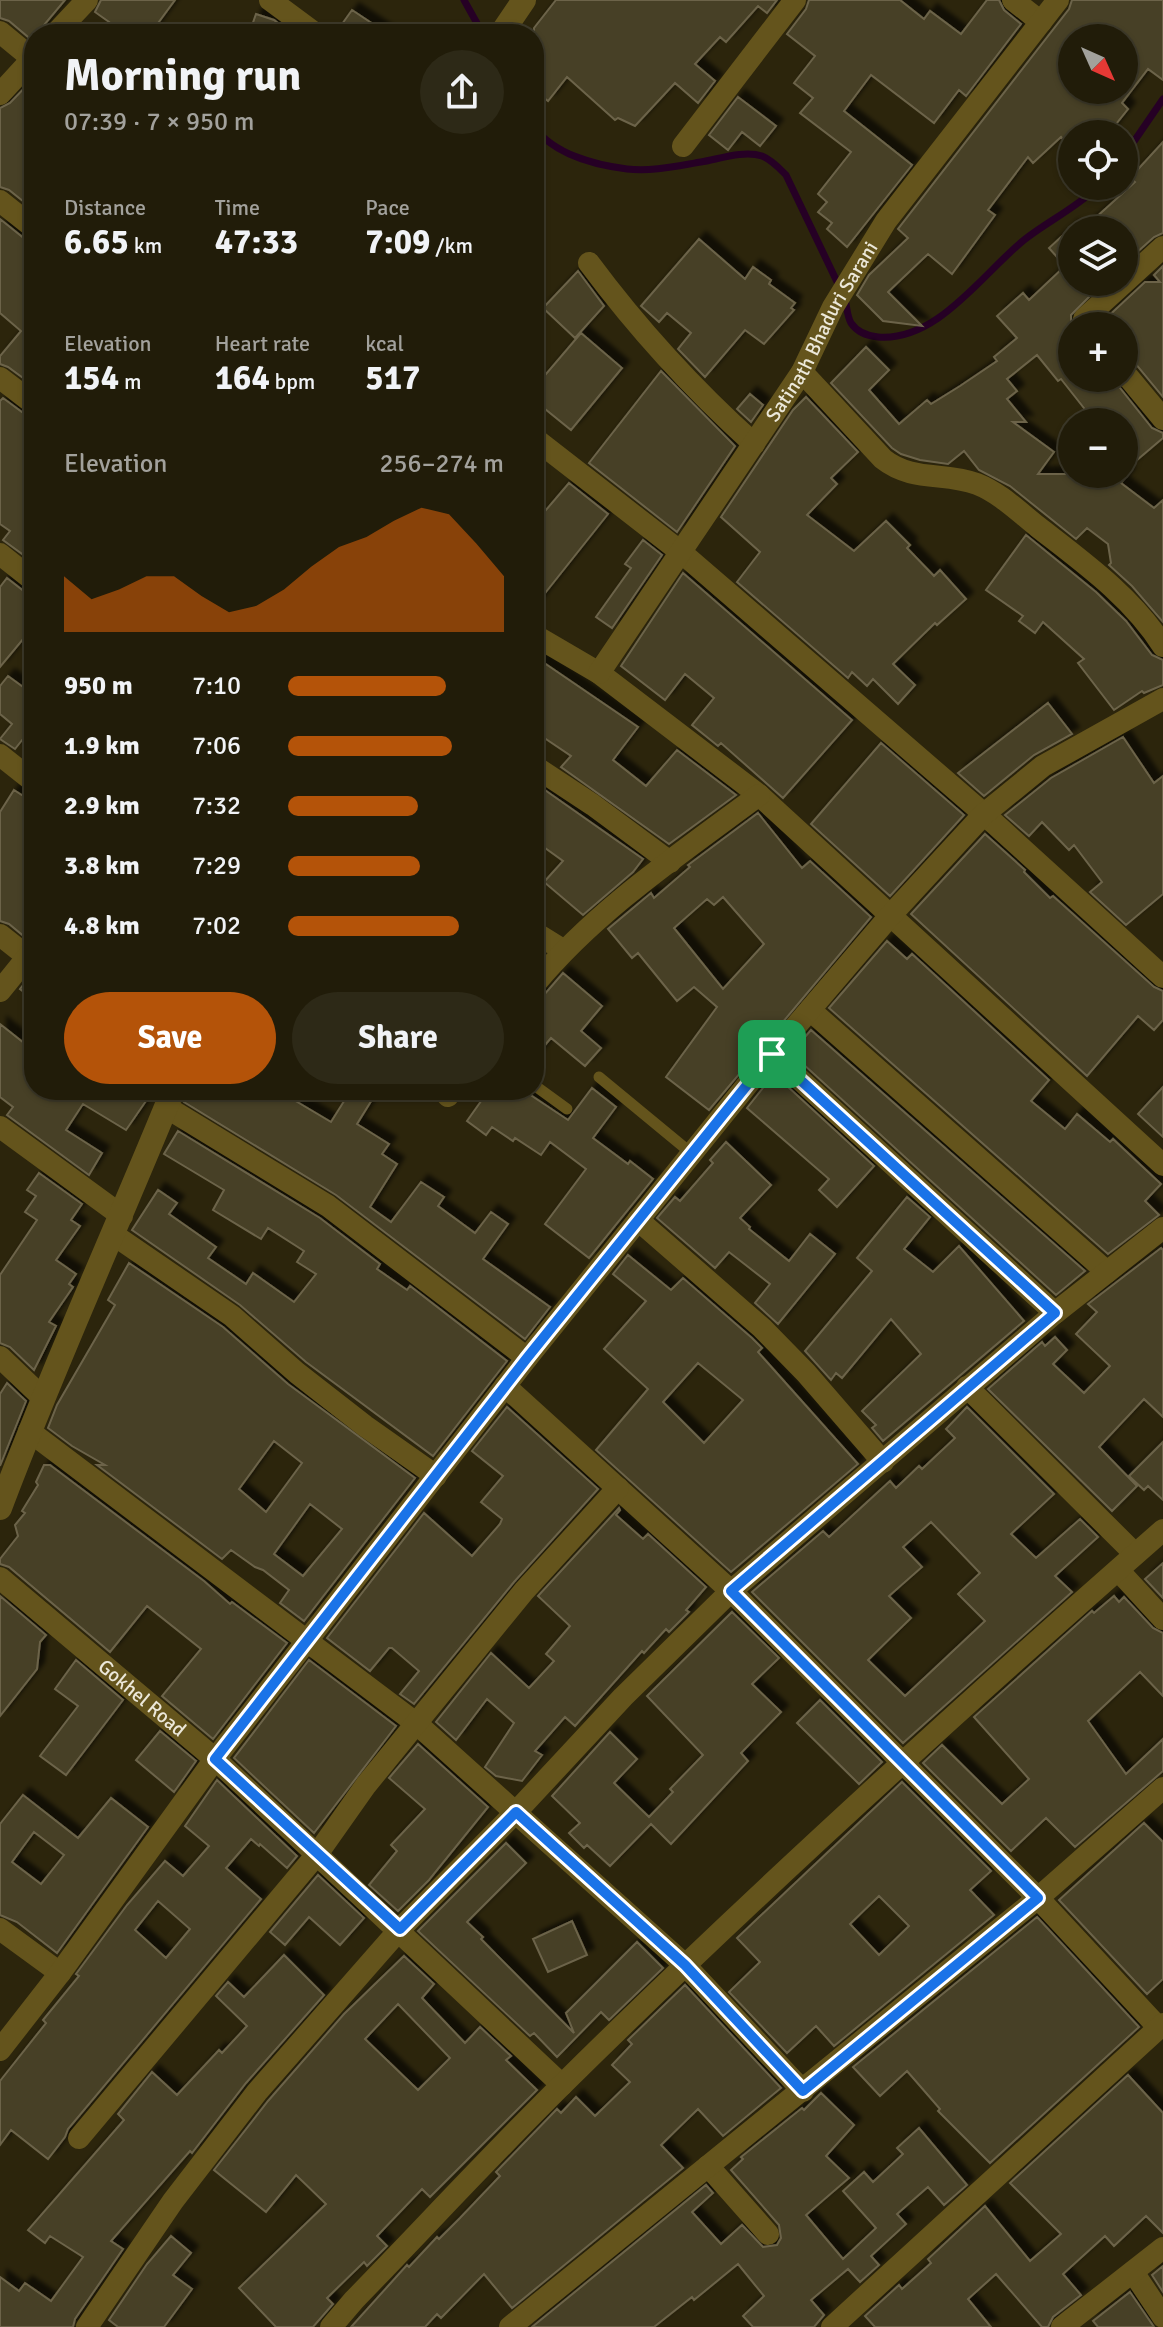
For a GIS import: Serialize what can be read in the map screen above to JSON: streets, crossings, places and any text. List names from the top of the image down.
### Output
{
  "streets": {
    "street": ["Satinath Bhaduri Sarani", "Gokhel Road"]
  },
  "north": "bottom right",
  "page": {
    "map_buttons": ["+", "−"],
    "heading": ["Morning run", "07:39 · 7 × 950 m"],
    "stats": [
      ["Distance", "6.65 km"],
      ["Time", "47:33"],
      ["Pace", "7:09 /km"],
      ["Elevation", "154 m"],
      ["Heart rate", "164 bpm"],
      ["kcal", "517"]
    ],
    "chart": ["Elevation", "256–274 m"],
    "list": [
      {
        "name": "950 m",
        "note": "7:10"
      },
      {
        "name": "1.9 km",
        "note": "7:06"
      },
      {
        "name": "2.9 km",
        "note": "7:32"
      },
      {
        "name": "3.8 km",
        "note": "7:29"
      },
      {
        "name": "4.8 km",
        "note": "7:02"
      }
    ],
    "buttons": ["Save", "Share"]
  }
}
